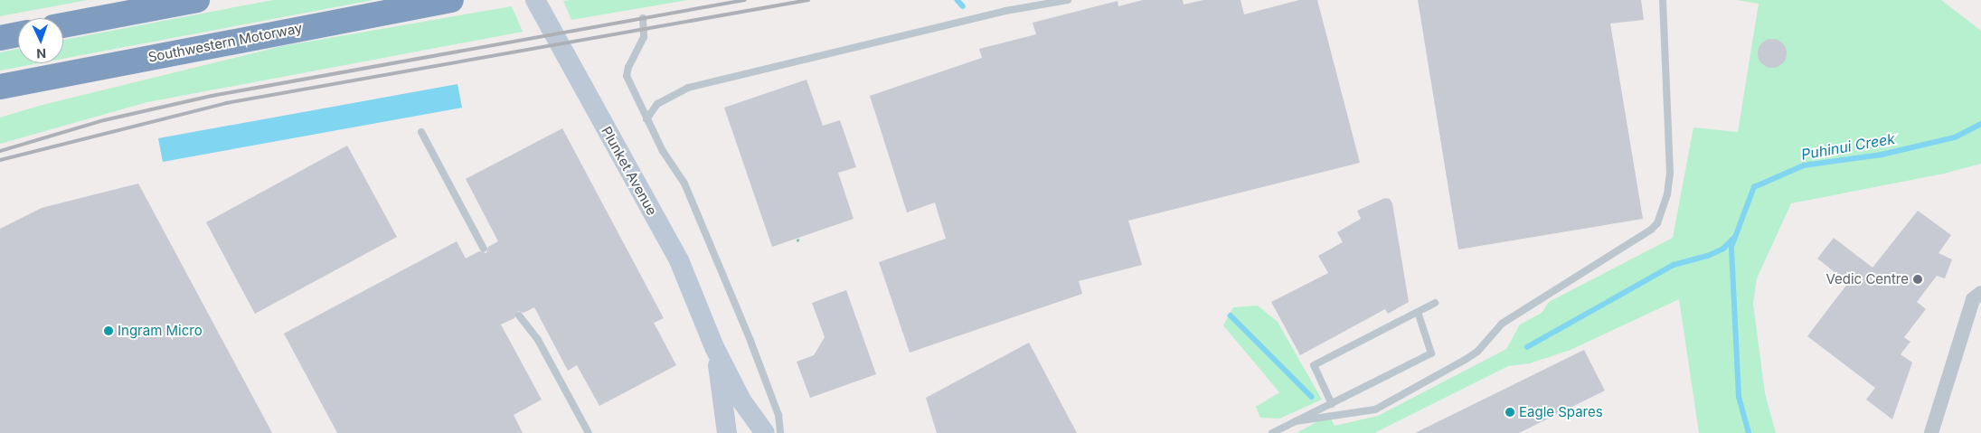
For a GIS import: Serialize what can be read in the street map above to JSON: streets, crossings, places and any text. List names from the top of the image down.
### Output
{
  "streets": {
    "highway": ["Southwestern Motorway"],
    "main road": ["Plunket Avenue"]
  },
  "water": ["Puhinui Creek"],
  "places": ["Vedic Centre", "Ingram Micro", "Eagle Spares"],
  "north": "bottom"
}
